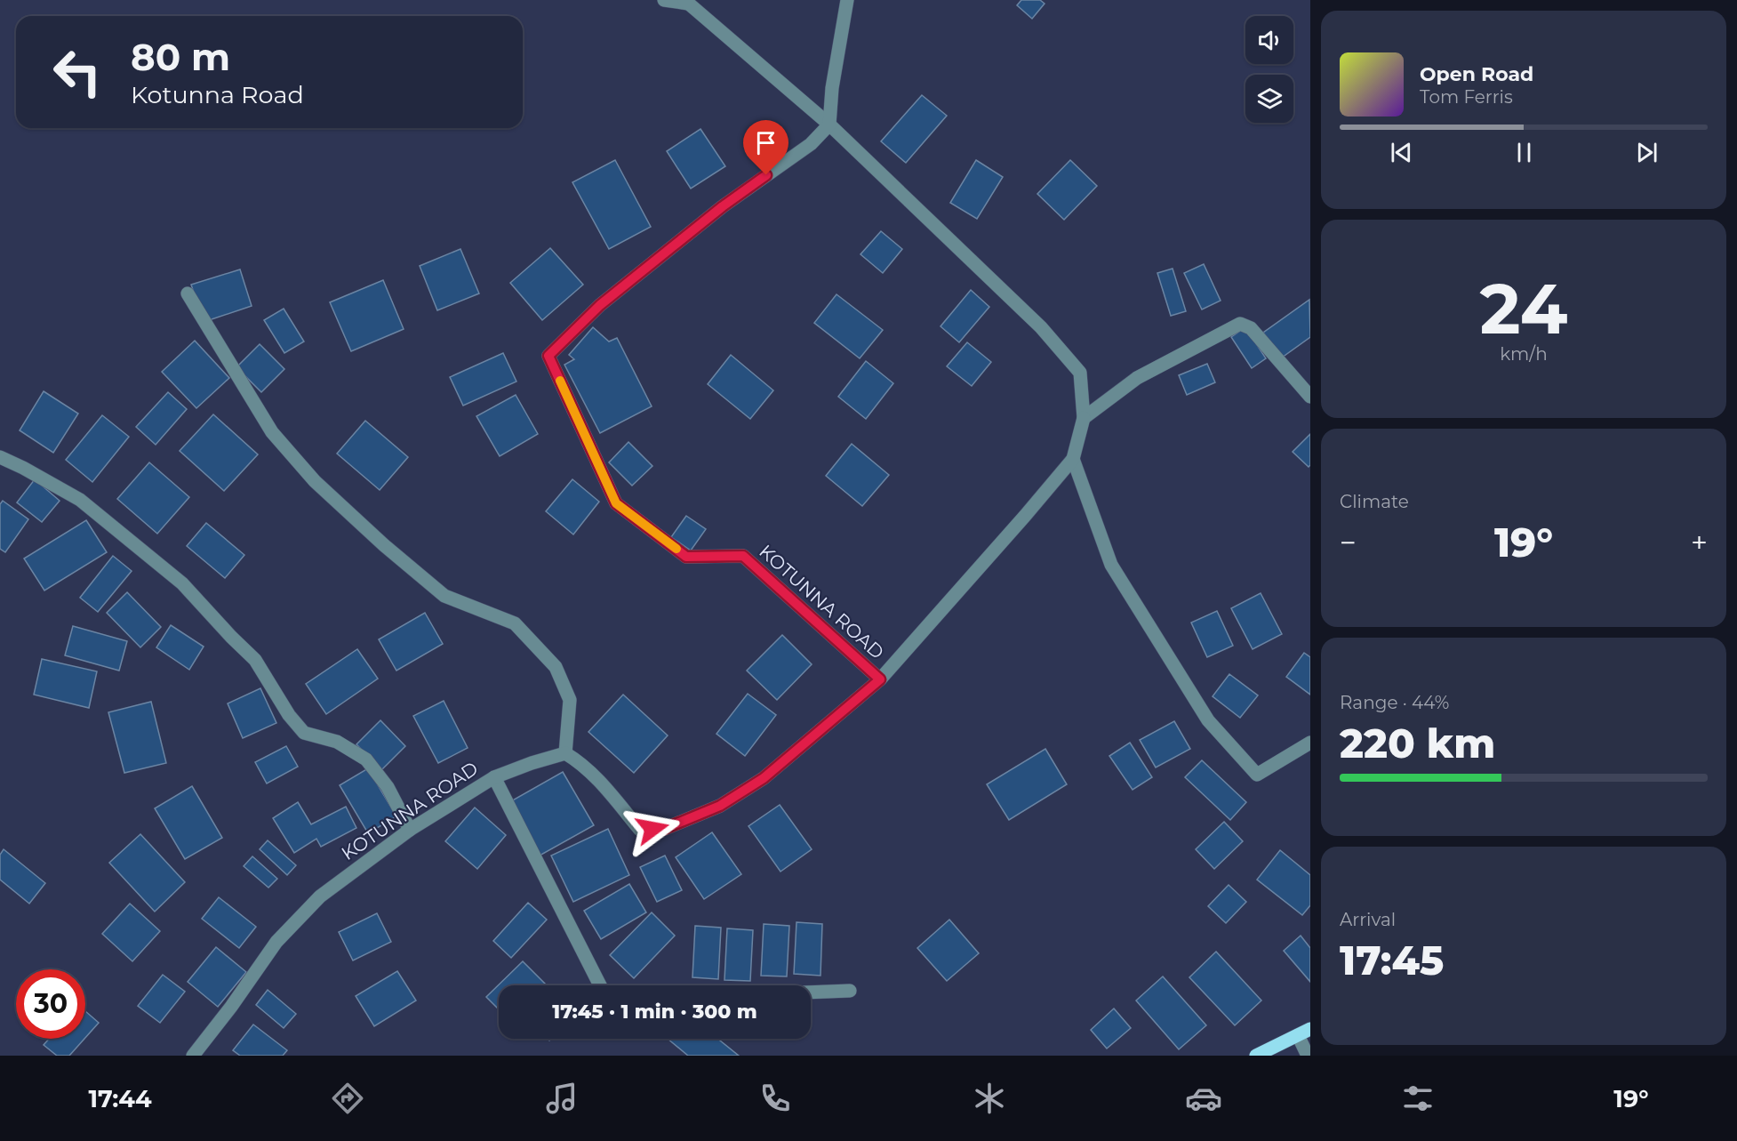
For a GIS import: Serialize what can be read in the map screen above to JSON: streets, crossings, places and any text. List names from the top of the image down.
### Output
{
  "streets": {
    "street": ["KOTUNNA ROAD"]
  },
  "page": {
    "turn": ["80 m", "Kotunna Road"],
    "song": ["Open Road", "Tom Ferris"],
    "tile": [
      ["24", "km/h"],
      "Climate",
      ["Range · 44%", "220 km"],
      ["Arrival", "17:45"]
    ],
    "heat": ["−", "19°", "+"],
    "limit": "30",
    "trip": "17:45 · 1 min · 300 m",
    "tabs": ["17:44", "19°"]
  }
}
